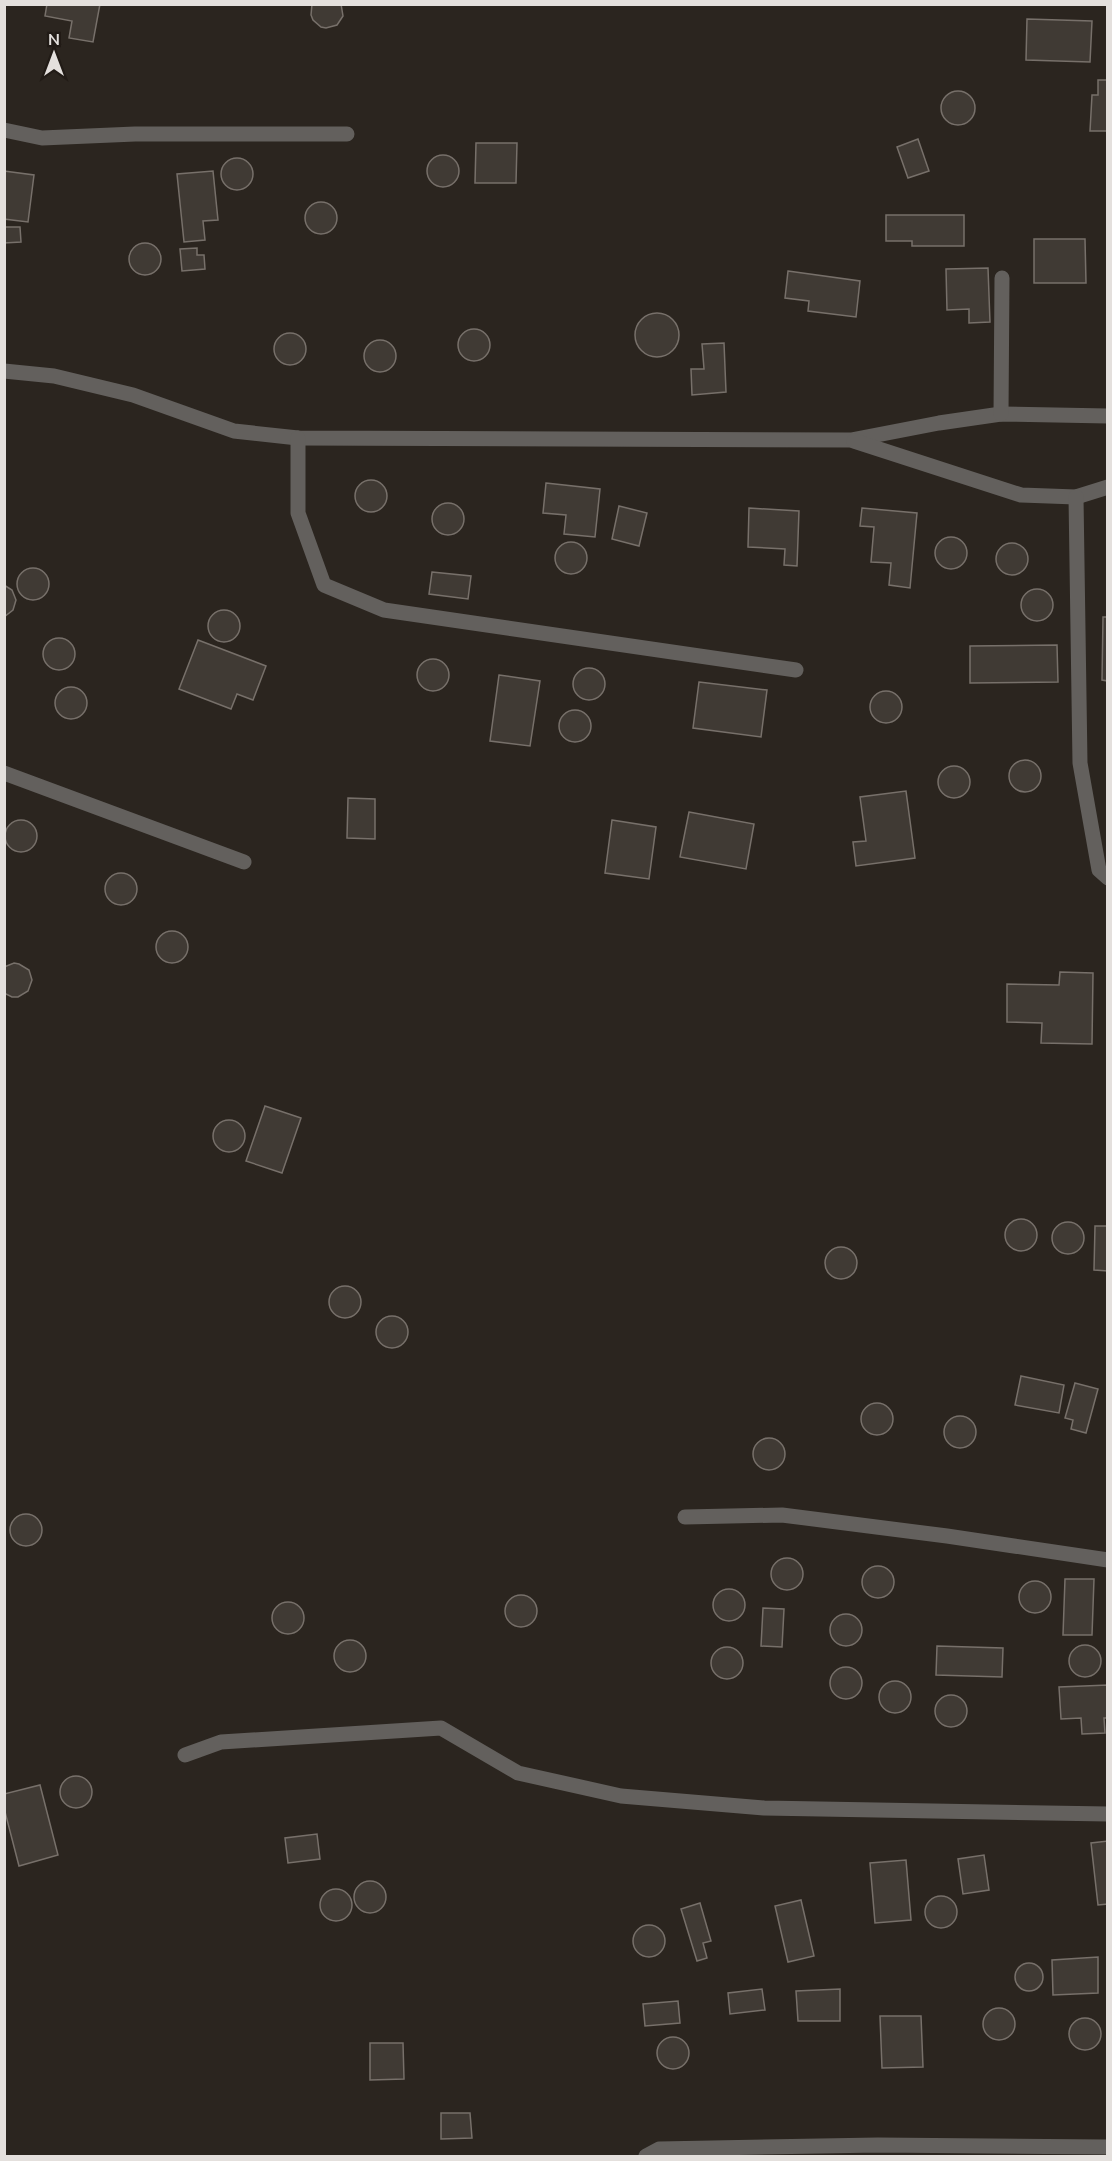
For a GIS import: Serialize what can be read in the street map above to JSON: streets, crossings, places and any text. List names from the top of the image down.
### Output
{
  "north": "top"
}
